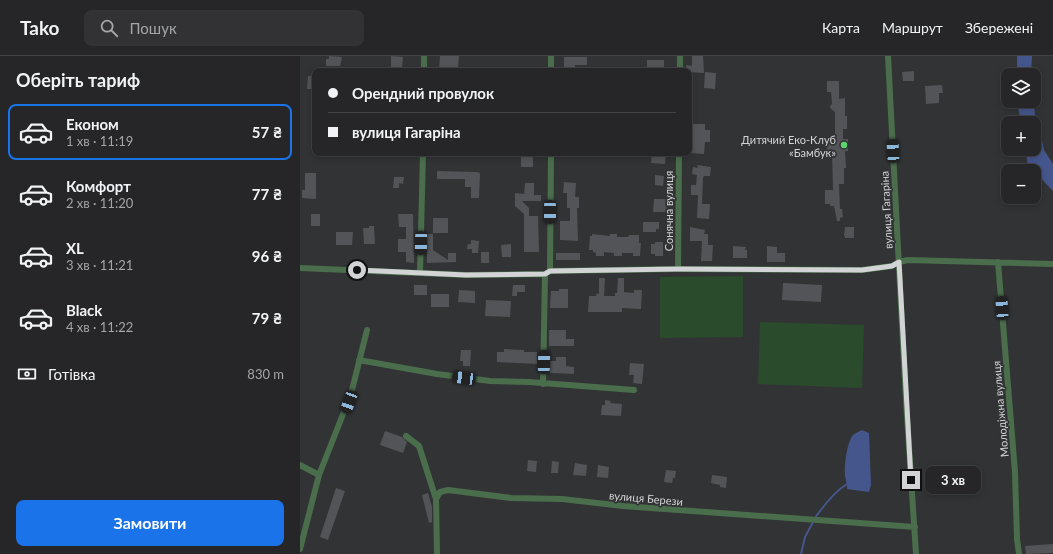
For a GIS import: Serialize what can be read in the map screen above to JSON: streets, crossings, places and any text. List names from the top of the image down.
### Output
{
  "streets": {
    "street": [
      "вулиця Гагаріна",
      "Сонячна вулиця",
      "Молодіжна вулиця",
      "вулиця Берези"
    ]
  },
  "crossings": [
    ["вулиця Гагаріна", "вулиця Берези"]
  ],
  "places": ["Дитячий Еко-Клуб «Бамбук»"],
  "page": {
    "header": "Tako",
    "search": "Пошук",
    "nav": ["Карта", "Маршрут", "Збережені"],
    "heading": "Оберіть тариф",
    "map_buttons": ["+", "−"],
    "banner": ["Орендний провулок", "вулиця Гагаріна"],
    "list": [
      {
        "name": "Економ",
        "note": "1 хв · 11:19",
        "value": "57 ₴"
      },
      {
        "name": "Комфорт",
        "note": "2 хв · 11:20",
        "value": "77 ₴"
      },
      {
        "name": "XL",
        "note": "3 хв · 11:21",
        "value": "96 ₴"
      },
      {
        "name": "Black",
        "note": "4 хв · 11:22",
        "value": "79 ₴"
      }
    ],
    "pay": ["Готівка", "830 m"],
    "bubble": "3 хв",
    "buttons": "Замовити"
  }
}
